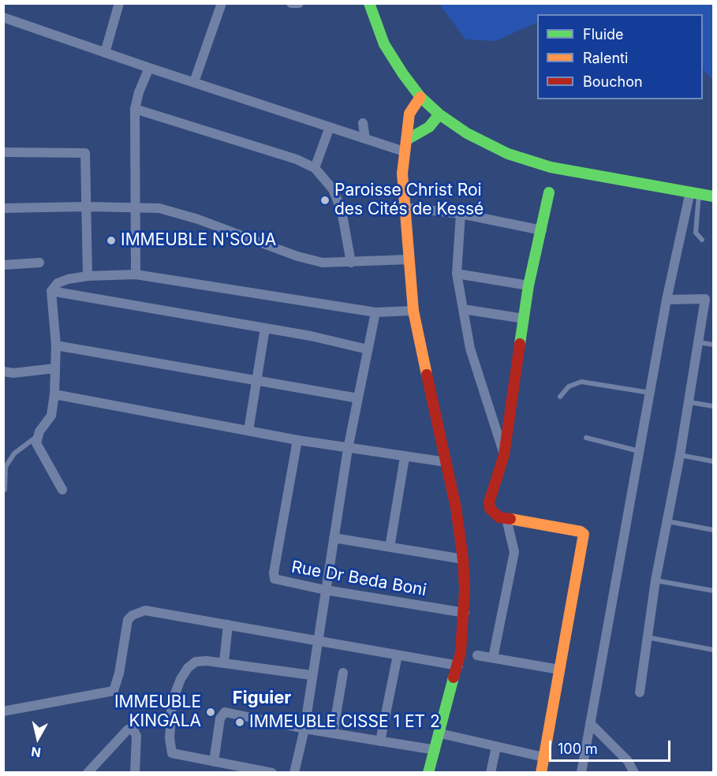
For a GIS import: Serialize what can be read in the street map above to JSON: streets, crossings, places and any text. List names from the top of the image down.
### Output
{
  "streets": {
    "street": ["Rue Dr Beda Boni"]
  },
  "districts": ["Figuier"],
  "places": [
    "Paroisse Christ Roi des Cités de Kessé",
    "IMMEUBLE N'SOUA",
    "IMMEUBLE KINGALA",
    "IMMEUBLE CISSE 1 ET 2"
  ],
  "legend": ["Fluide", "Ralenti", "Bouchon"],
  "scale_bar": "100 m",
  "north": "bottom"
}
